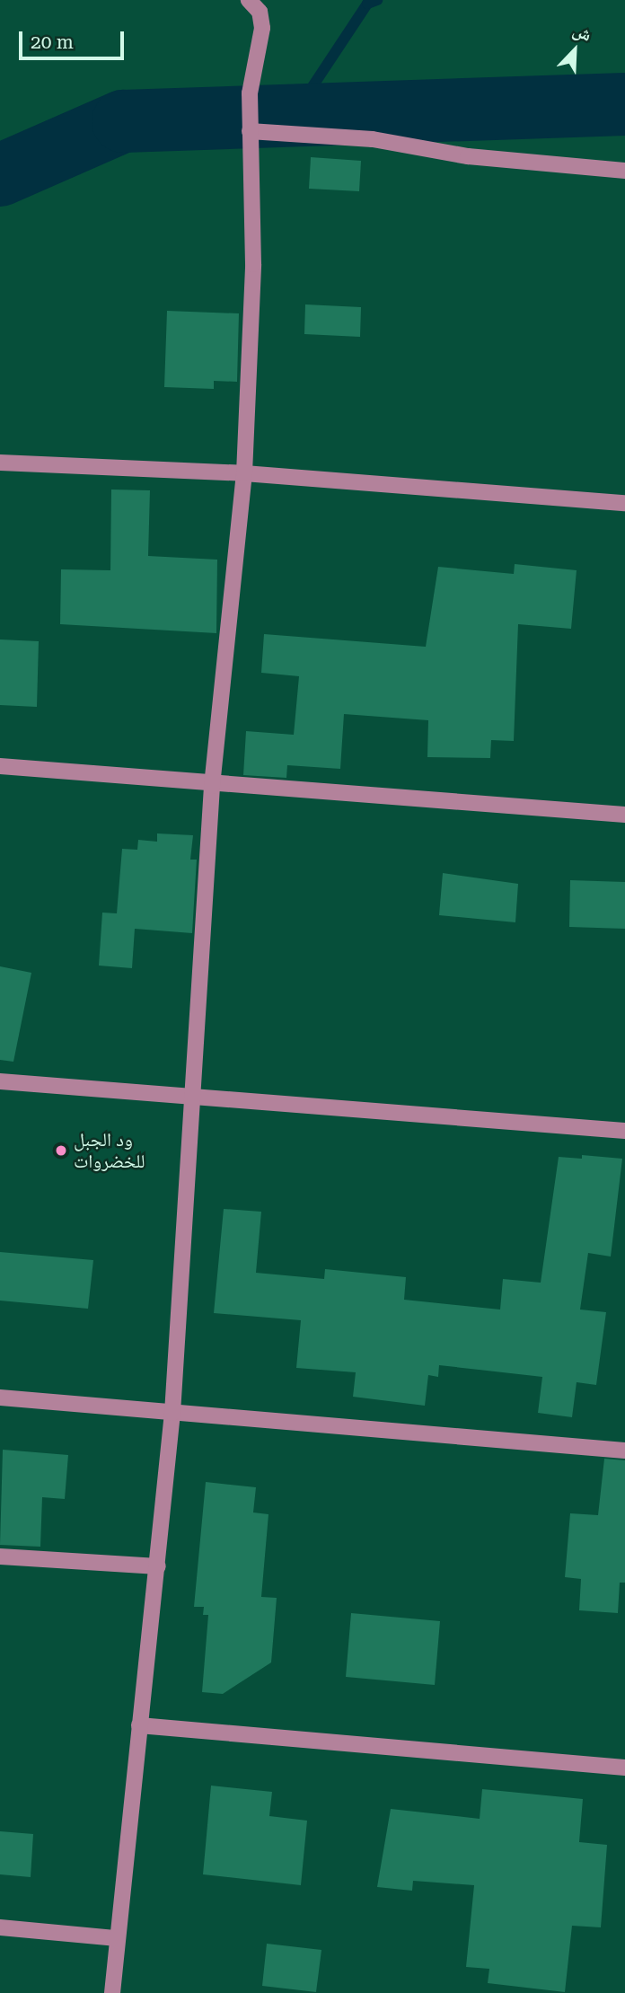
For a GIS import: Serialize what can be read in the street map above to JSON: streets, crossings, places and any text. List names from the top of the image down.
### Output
{
  "places": ["ود الجبل للخضروات"],
  "scale_bar": "20 m",
  "north": "top right"
}
